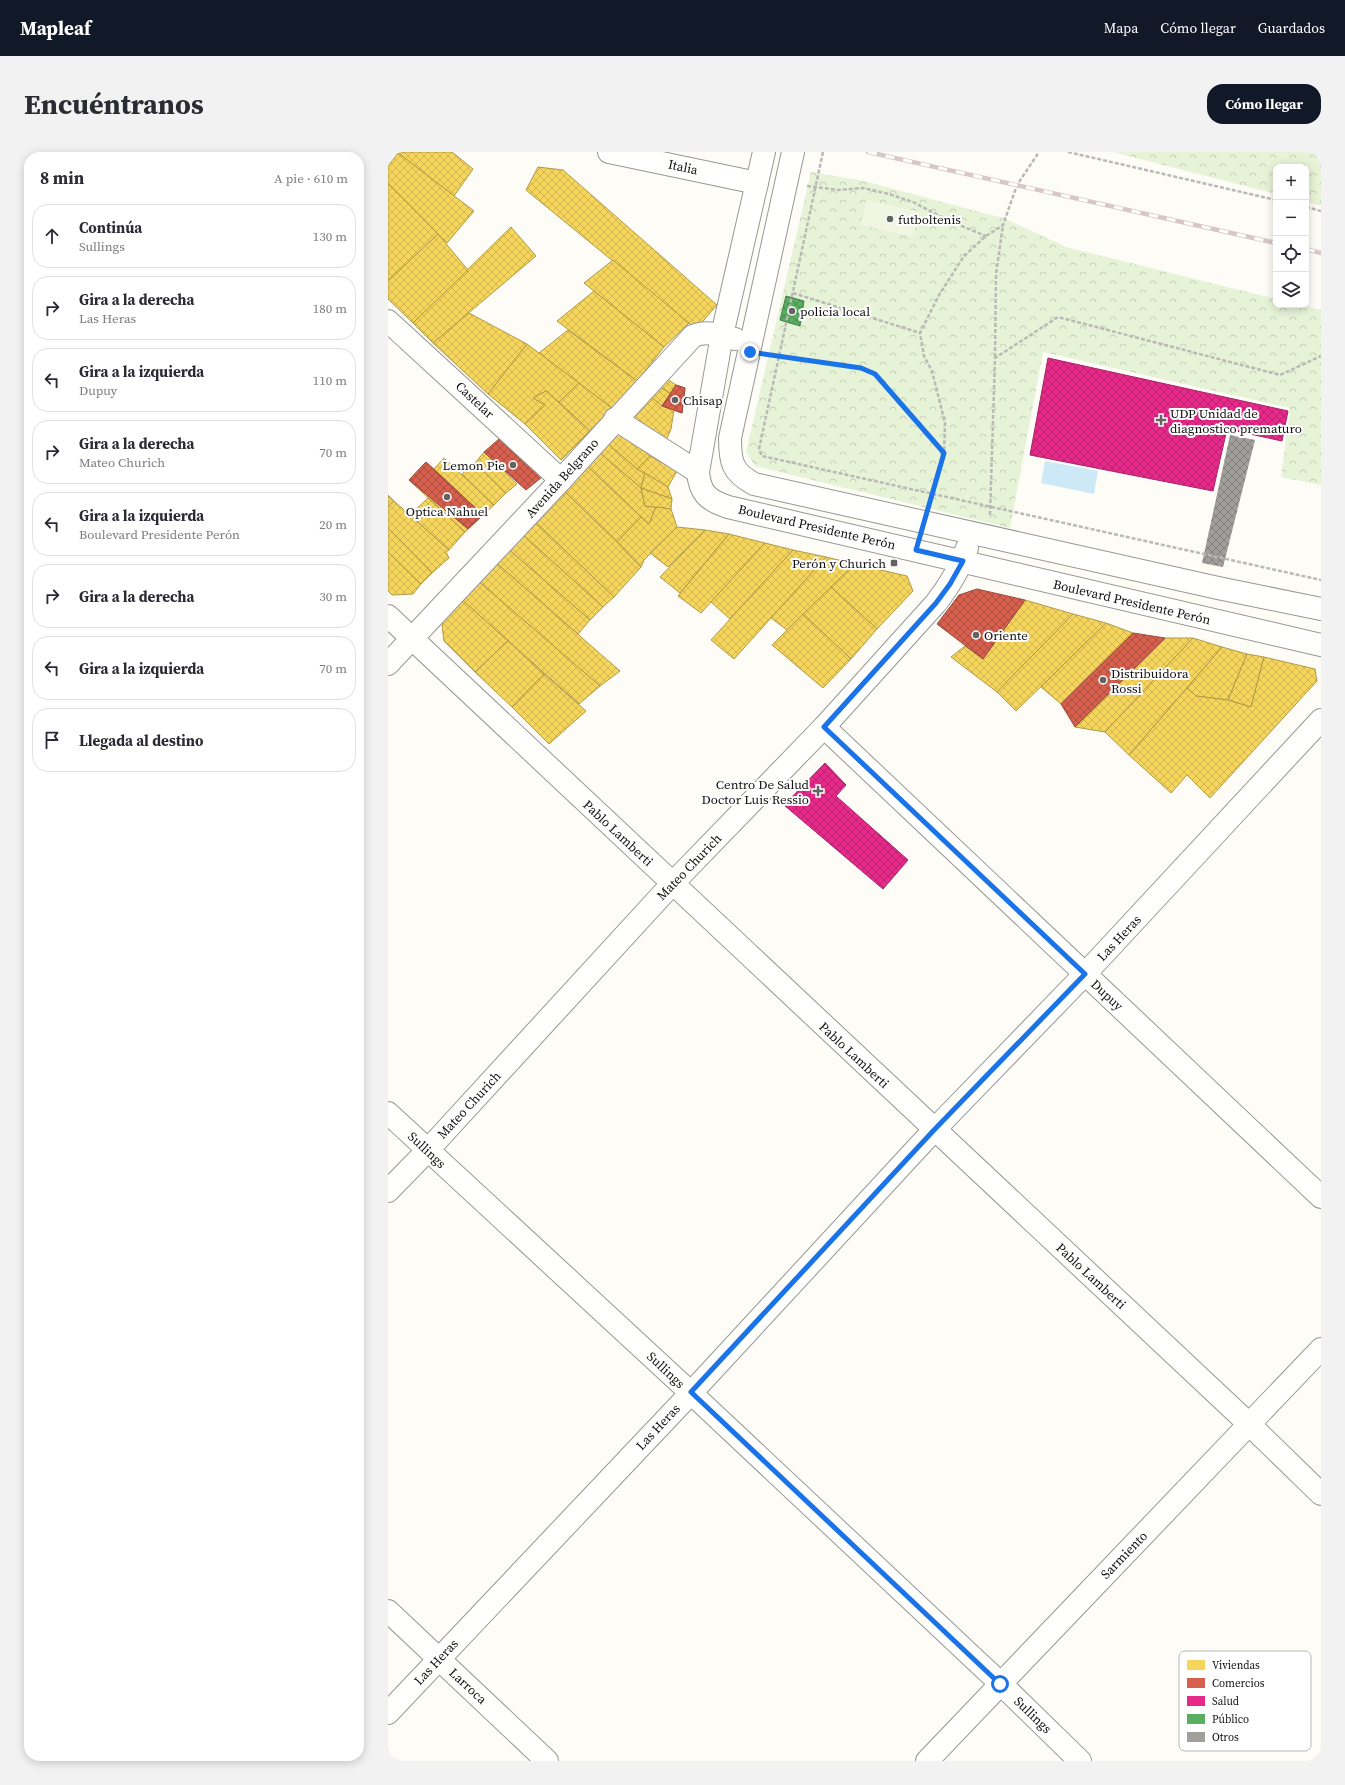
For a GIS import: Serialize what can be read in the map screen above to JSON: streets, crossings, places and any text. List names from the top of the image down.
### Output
{
  "streets": {
    "street": [
      "Italia",
      "Castelar",
      "Avenida Belgrano",
      "Boulevard Presidente Perón",
      "Pablo Lamberti",
      "Mateo Churich",
      "Las Heras",
      "Dupuy",
      "Sullings",
      "Sarmiento",
      "Larroca"
    ]
  },
  "crossings": [
    ["Italia", "Boulevard Presidente Perón"],
    ["Castelar", "Avenida Belgrano"],
    ["Avenida Belgrano", "Boulevard Presidente Perón"],
    ["Avenida Belgrano", "Pablo Lamberti"],
    ["Boulevard Presidente Perón", "Mateo Churich"],
    ["Pablo Lamberti", "Mateo Churich"],
    ["Pablo Lamberti", "Las Heras"],
    ["Pablo Lamberti", "Sarmiento"],
    ["Mateo Churich", "Dupuy"],
    ["Mateo Churich", "Sullings"],
    ["Las Heras", "Dupuy"],
    ["Las Heras", "Sullings"],
    ["Las Heras", "Larroca"],
    ["Sullings", "Sarmiento"]
  ],
  "places": {
    "other": [
      "futboltenis",
      "policia local",
      "Chisap",
      "Lemon Pie",
      "Optica Nahuel",
      "Oriente",
      "Distribuidora Rossi"
    ],
    "health": ["UDP Unidad de diagnostico prematuro", "Centro De Salud Doctor Luis Ressio"],
    "transit": ["Perón y Churich"]
  },
  "legend": [
    "Viviendas",
    "Comercios",
    "Salud",
    "Público",
    "Otros"
  ],
  "page": {
    "header": "Mapleaf",
    "nav": ["Mapa", "Cómo llegar", "Guardados"],
    "buttons": "Cómo llegar",
    "title": "Encuéntranos",
    "heading": ["8 min", "A pie · 610 m"],
    "map_buttons": ["+", "−"],
    "list": [
      ["Continúa", "Sullings", "130 m"],
      ["Gira a la derecha", "Las Heras", "180 m"],
      ["Gira a la izquierda", "Dupuy", "110 m"],
      ["Gira a la derecha", "Mateo Churich", "70 m"],
      ["Gira a la izquierda", "Boulevard Presidente Perón", "20 m"],
      ["Gira a la derecha", "30 m"],
      ["Gira a la izquierda", "70 m"],
      "Llegada al destino"
    ]
  }
}
